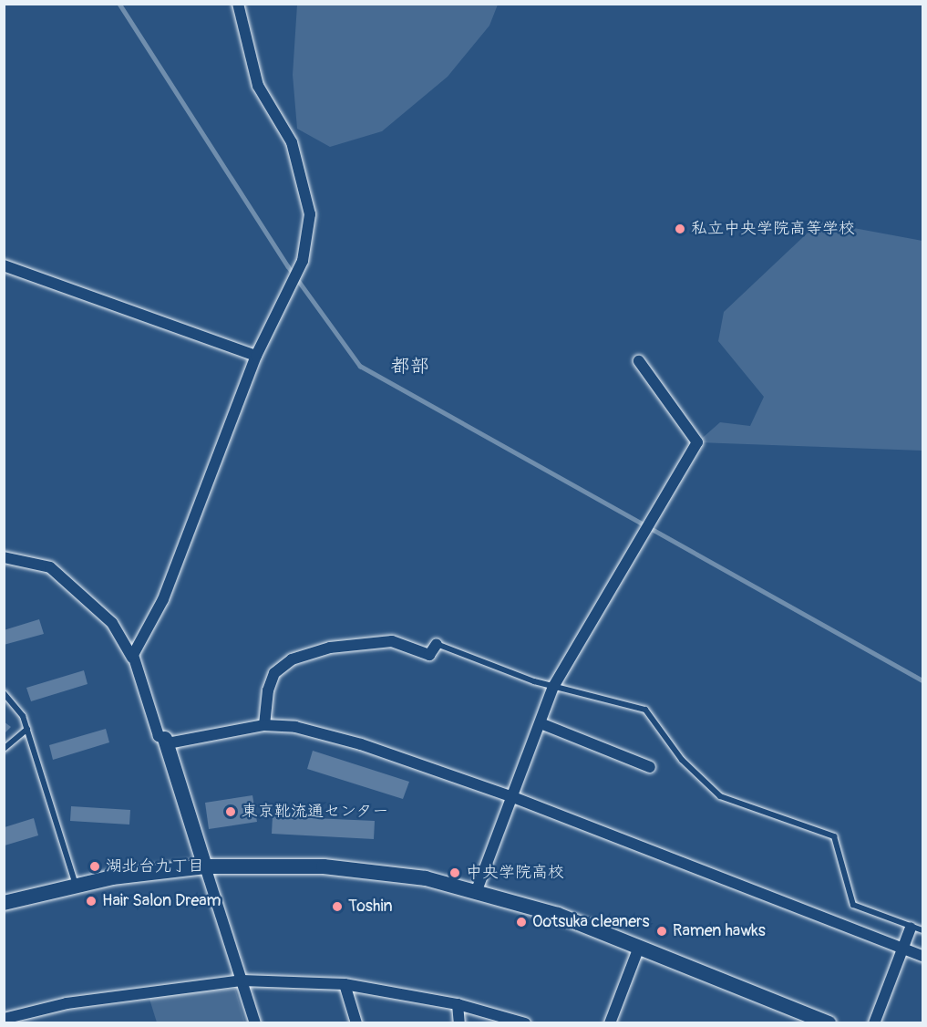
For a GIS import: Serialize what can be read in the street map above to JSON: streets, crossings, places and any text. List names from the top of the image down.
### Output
{
  "districts": ["都部"],
  "places": [
    "私立中央学院高等学校",
    "東京靴流通センター",
    "湖北台九丁目",
    "中央学院高校",
    "Hair Salon Dream",
    "Toshin",
    "Ootsuka cleaners",
    "Ramen hawks"
  ]
}
